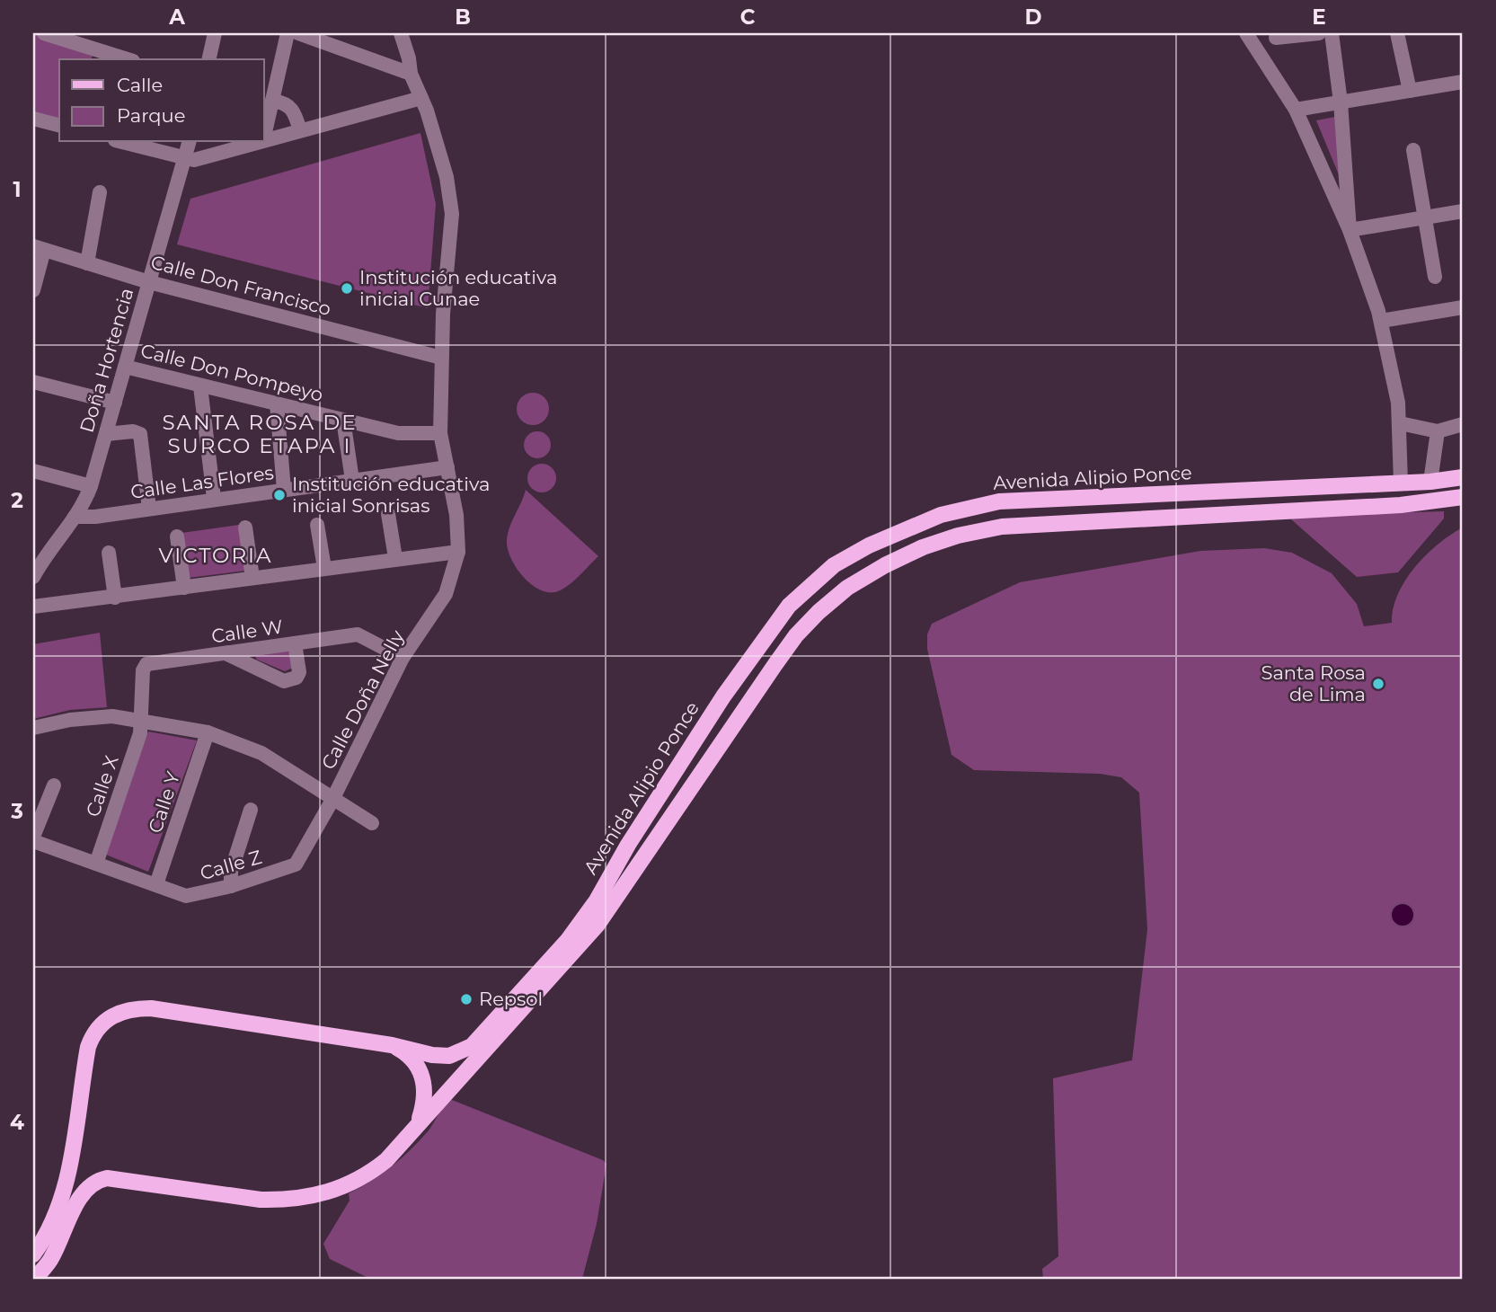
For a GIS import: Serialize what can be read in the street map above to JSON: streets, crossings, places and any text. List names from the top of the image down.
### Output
{
  "streets": {
    "main road": ["Avenida Alipio Ponce"],
    "street": [
      "Calle Don Francisco",
      "Doña Hortencia",
      "Calle Don Pompeyo",
      "Calle Las Flores",
      "Calle W",
      "Calle Doña Nelly",
      "Calle X",
      "Calle Y",
      "Calle Z"
    ]
  },
  "crossings": [
    ["Calle Don Francisco", "Doña Hortencia"],
    ["Calle Don Francisco", "Calle Doña Nelly"],
    ["Doña Hortencia", "Calle Don Pompeyo"],
    ["Doña Hortencia", "Calle Las Flores"],
    ["Calle Don Pompeyo", "Calle Doña Nelly"],
    ["Calle Las Flores", "Calle Doña Nelly"],
    ["Calle W", "Calle Doña Nelly"],
    ["Calle W", "Calle X"],
    ["Calle Doña Nelly", "Calle Z"],
    ["Calle X", "Calle Z"],
    ["Calle Y", "Calle Z"]
  ],
  "districts": ["SANTA ROSA DE SURCO ETAPA I", "VICTORIA"],
  "places": [
    "Institución educativa inicial Cunae",
    "Institución educativa inicial Sonrisas",
    "Santa Rosa de Lima",
    "Repsol"
  ],
  "legend": ["Calle", "Parque"],
  "grid": {
    "columns": [
      "A",
      "B",
      "C",
      "D",
      "E"
    ],
    "rows": [
      "1",
      "2",
      "3",
      "4"
    ]
  }
}
